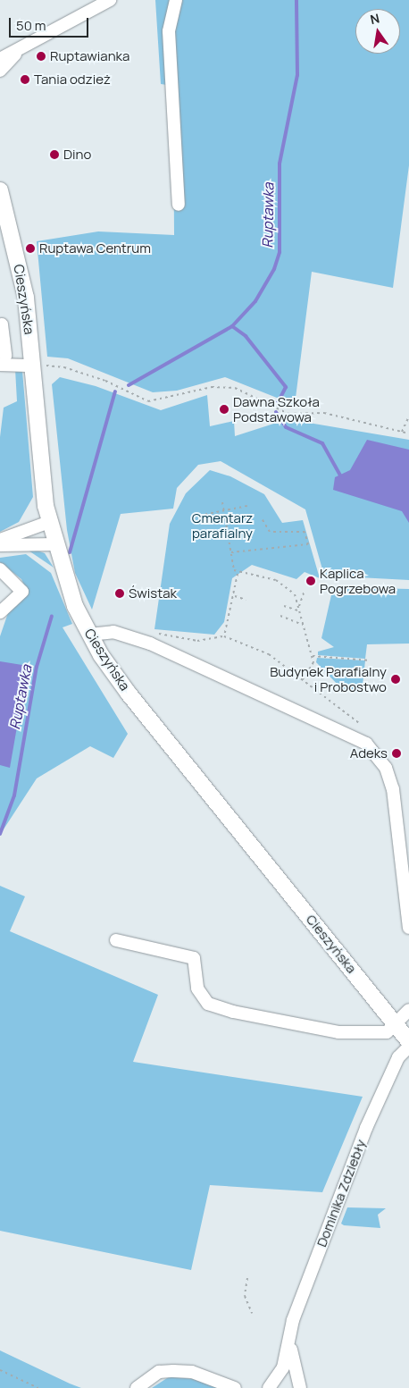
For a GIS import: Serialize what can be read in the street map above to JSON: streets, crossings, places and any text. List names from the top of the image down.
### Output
{
  "streets": {
    "main road": ["Cieszyńska"],
    "street": ["Dominika Zdziebły"]
  },
  "water": ["Ruptawka"],
  "parks": ["Cmentarz parafialny"],
  "places": [
    "Ruptawianka",
    "Tania odzież",
    "Dino",
    "Ruptawa Centrum",
    "Dawna Szkoła Podstawowa",
    "Kaplica Pogrzebowa",
    "Świstak",
    "Budynek Parafialny i Probostwo",
    "Adeks"
  ],
  "scale_bar": "50 m",
  "north": "top"
}
